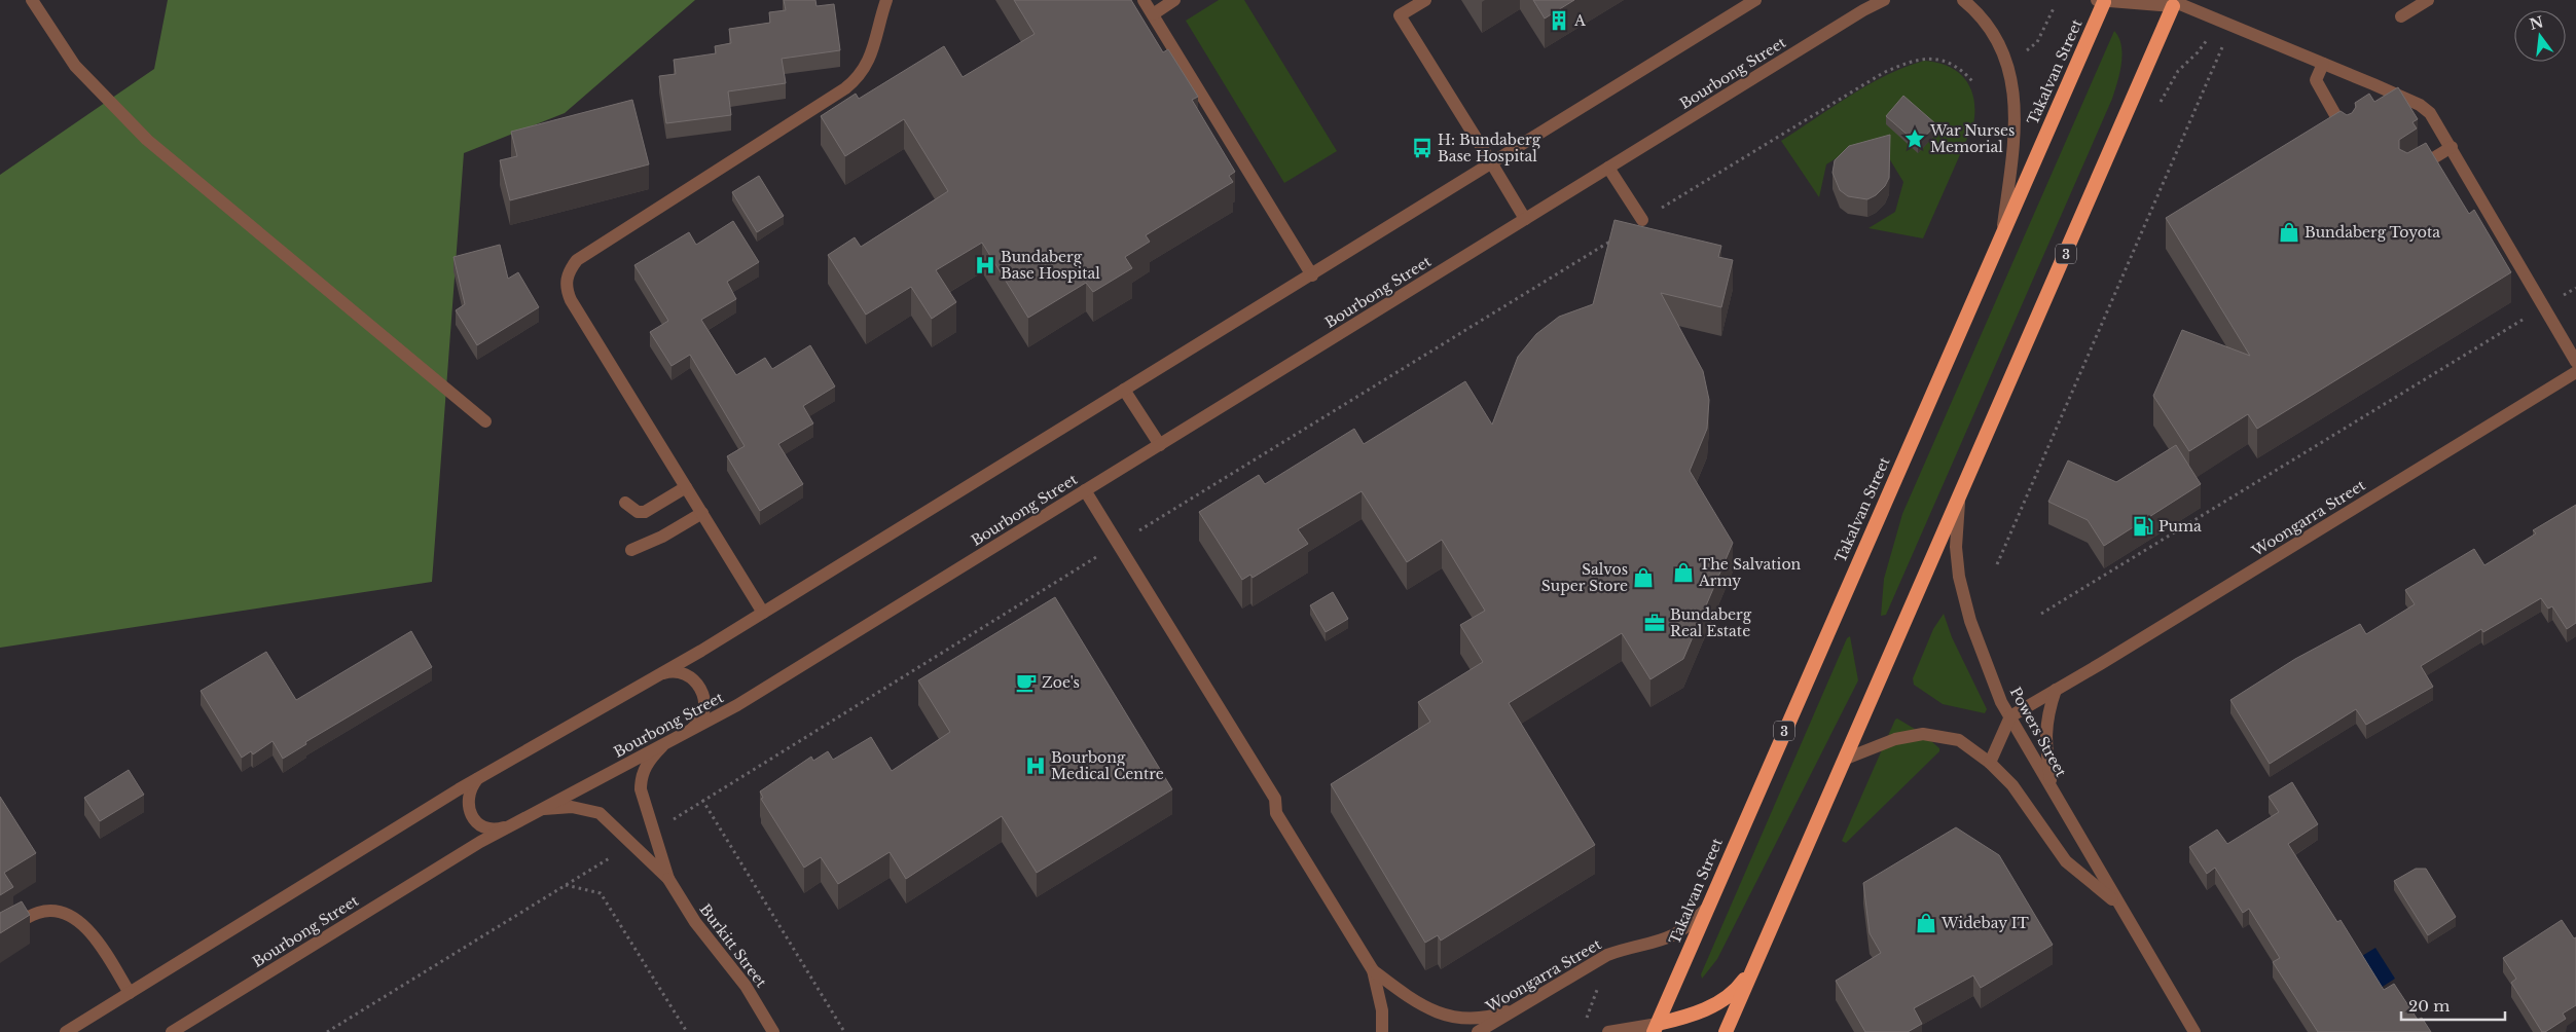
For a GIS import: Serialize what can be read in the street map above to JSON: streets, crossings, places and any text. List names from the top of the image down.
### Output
{
  "streets": {
    "highway": ["Takalvan Street", "3"],
    "street": [
      "Bourbong Street",
      "Woongarra Street",
      "Powers Street",
      "Burkitt Street"
    ]
  },
  "crossings": [
    ["Takalvan Street", "Woongarra Street"],
    ["Bourbong Street", "Burkitt Street"],
    ["3", "Powers Street"],
    ["Woongarra Street", "Powers Street"]
  ],
  "places": {
    "building": ["A"],
    "place": ["War Nurses Memorial"],
    "bus stop": ["H: Bundaberg Base Hospital"],
    "shop": [
      "Bundaberg Toyota",
      "The Salvation Army",
      "Salvos Super Store",
      "Widebay IT"
    ],
    "hospital": ["Bundaberg Base Hospital", "Bourbong Medical Centre"],
    "fuel station": ["Puma"],
    "office": ["Bundaberg Real Estate"],
    "cafe": ["Zoe's"]
  },
  "scale_bar": "20 m",
  "north": "top"
}
